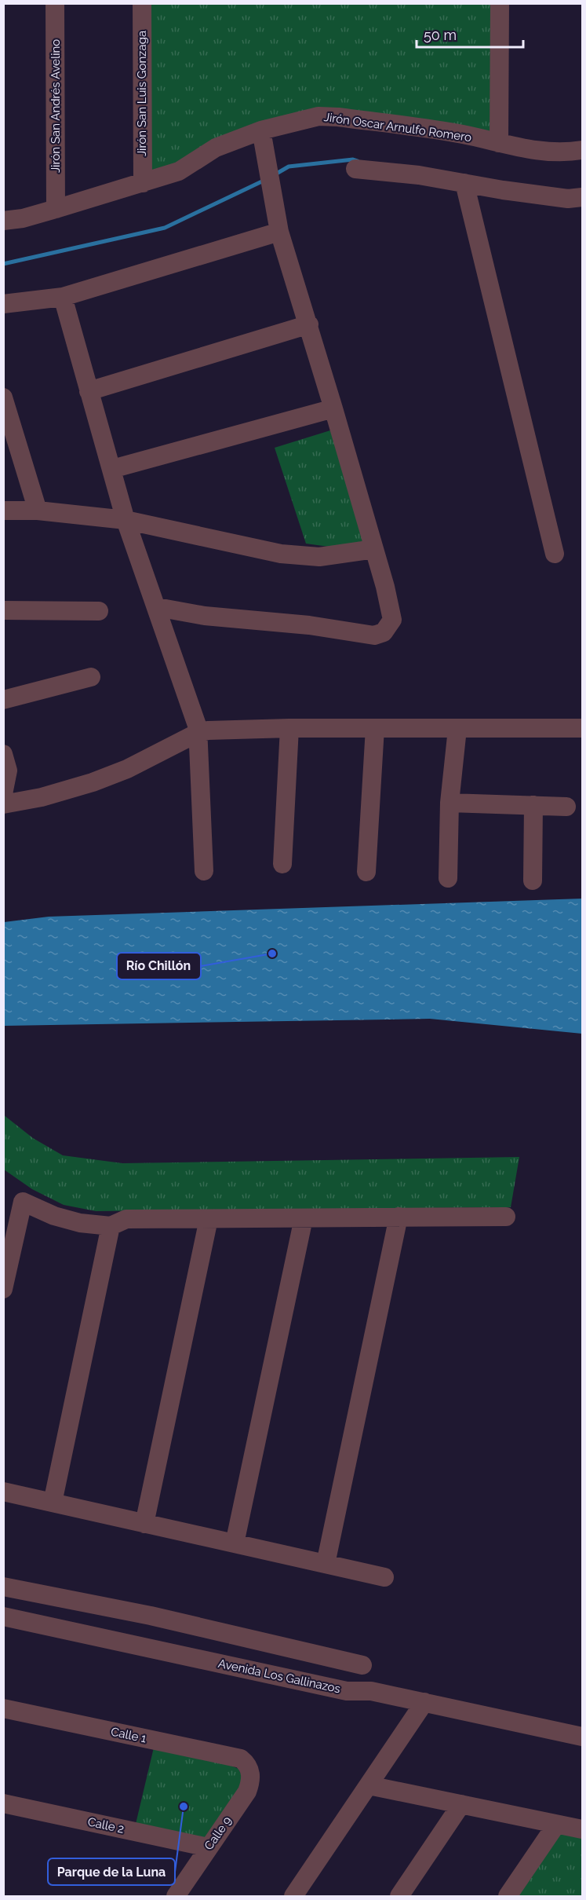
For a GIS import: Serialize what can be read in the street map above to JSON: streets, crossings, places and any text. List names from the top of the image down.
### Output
{
  "streets": {
    "street": [
      "Jirón San Luis Gonzaga",
      "Jirón San Andrés Avelino",
      "Jirón Oscar Arnulfo Romero",
      "Avenida Los Gallinazos",
      "Calle 1",
      "Calle 2",
      "Calle 9"
    ]
  },
  "crossings": [
    ["Jirón San Luis Gonzaga", "Jirón Oscar Arnulfo Romero"],
    ["Jirón San Andrés Avelino", "Jirón Oscar Arnulfo Romero"],
    ["Calle 1", "Calle 9"],
    ["Calle 2", "Calle 9"]
  ],
  "places": ["Río Chillón", "Parque de la Luna"],
  "scale_bar": "50 m"
}
